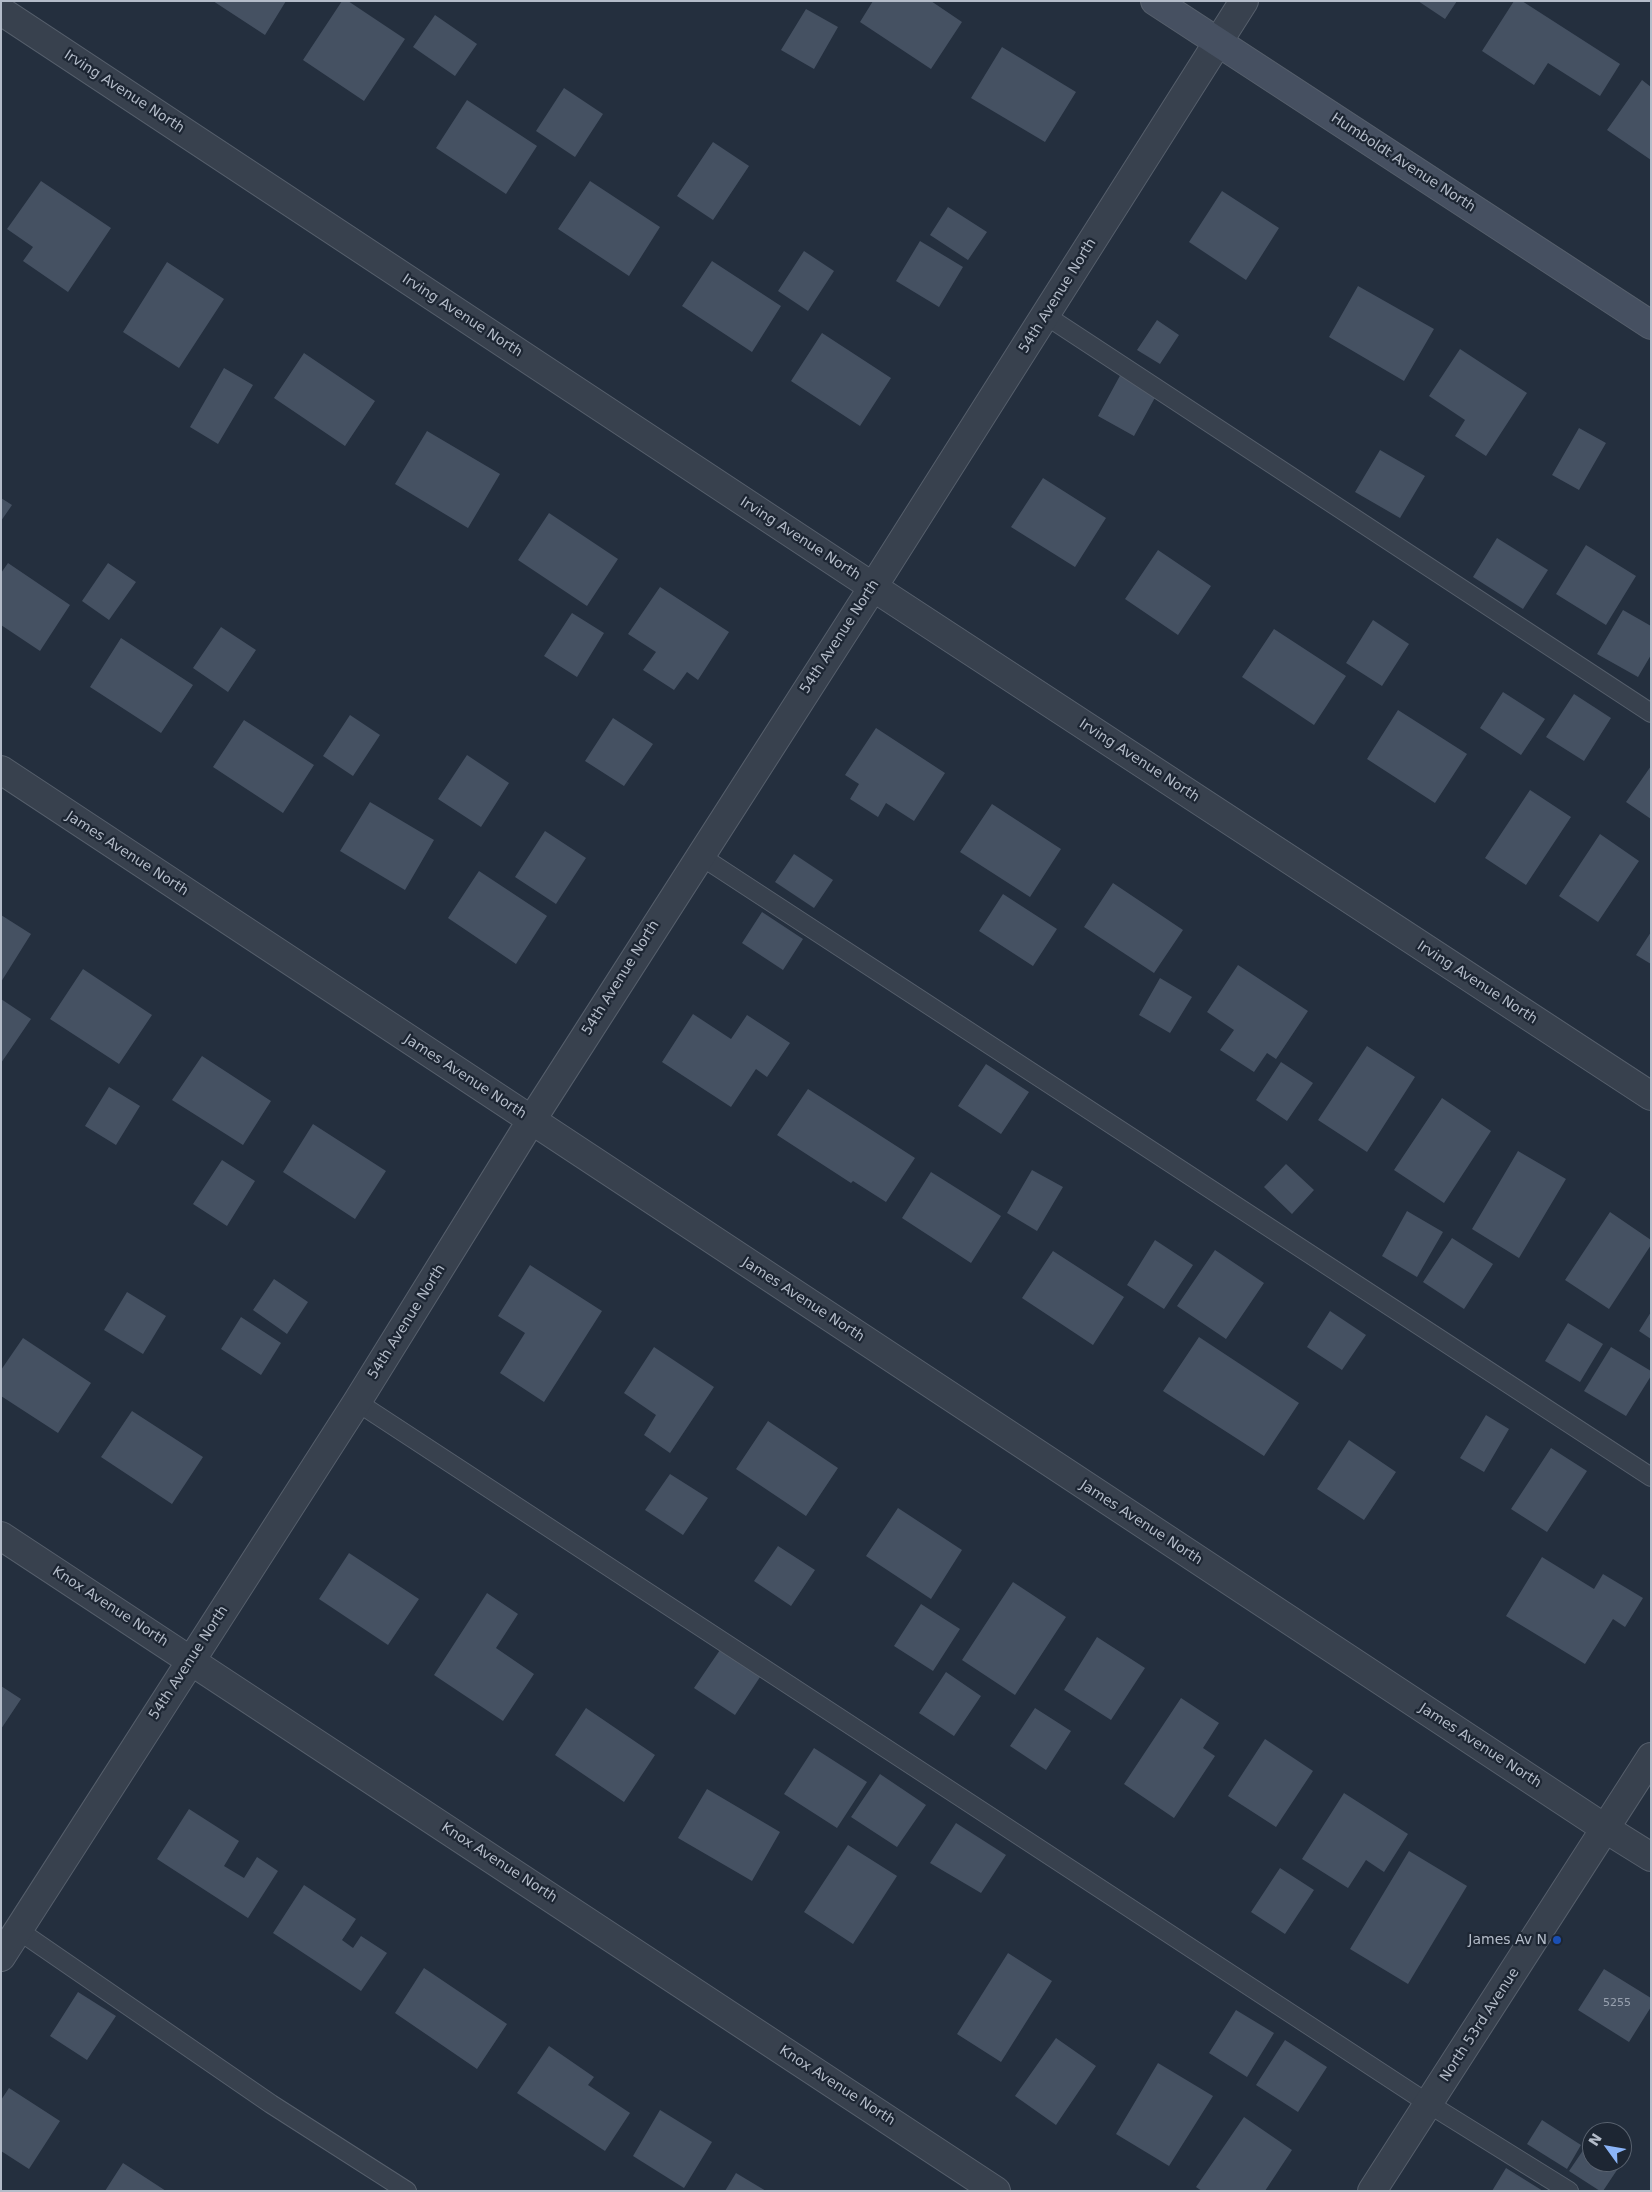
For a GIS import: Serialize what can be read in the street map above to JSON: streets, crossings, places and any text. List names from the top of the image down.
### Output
{
  "streets": {
    "street": [
      "Irving Avenue North",
      "Humboldt Avenue North",
      "54th Avenue North",
      "James Avenue North",
      "Knox Avenue North",
      "North 53rd Avenue"
    ]
  },
  "crossings": [
    ["Irving Avenue North", "54th Avenue North"],
    ["Humboldt Avenue North", "54th Avenue North"],
    ["54th Avenue North", "James Avenue North"],
    ["54th Avenue North", "Knox Avenue North"],
    ["James Avenue North", "North 53rd Avenue"]
  ],
  "places": ["James Av N"],
  "house_numbers": ["5255"],
  "north": "top left"
}
